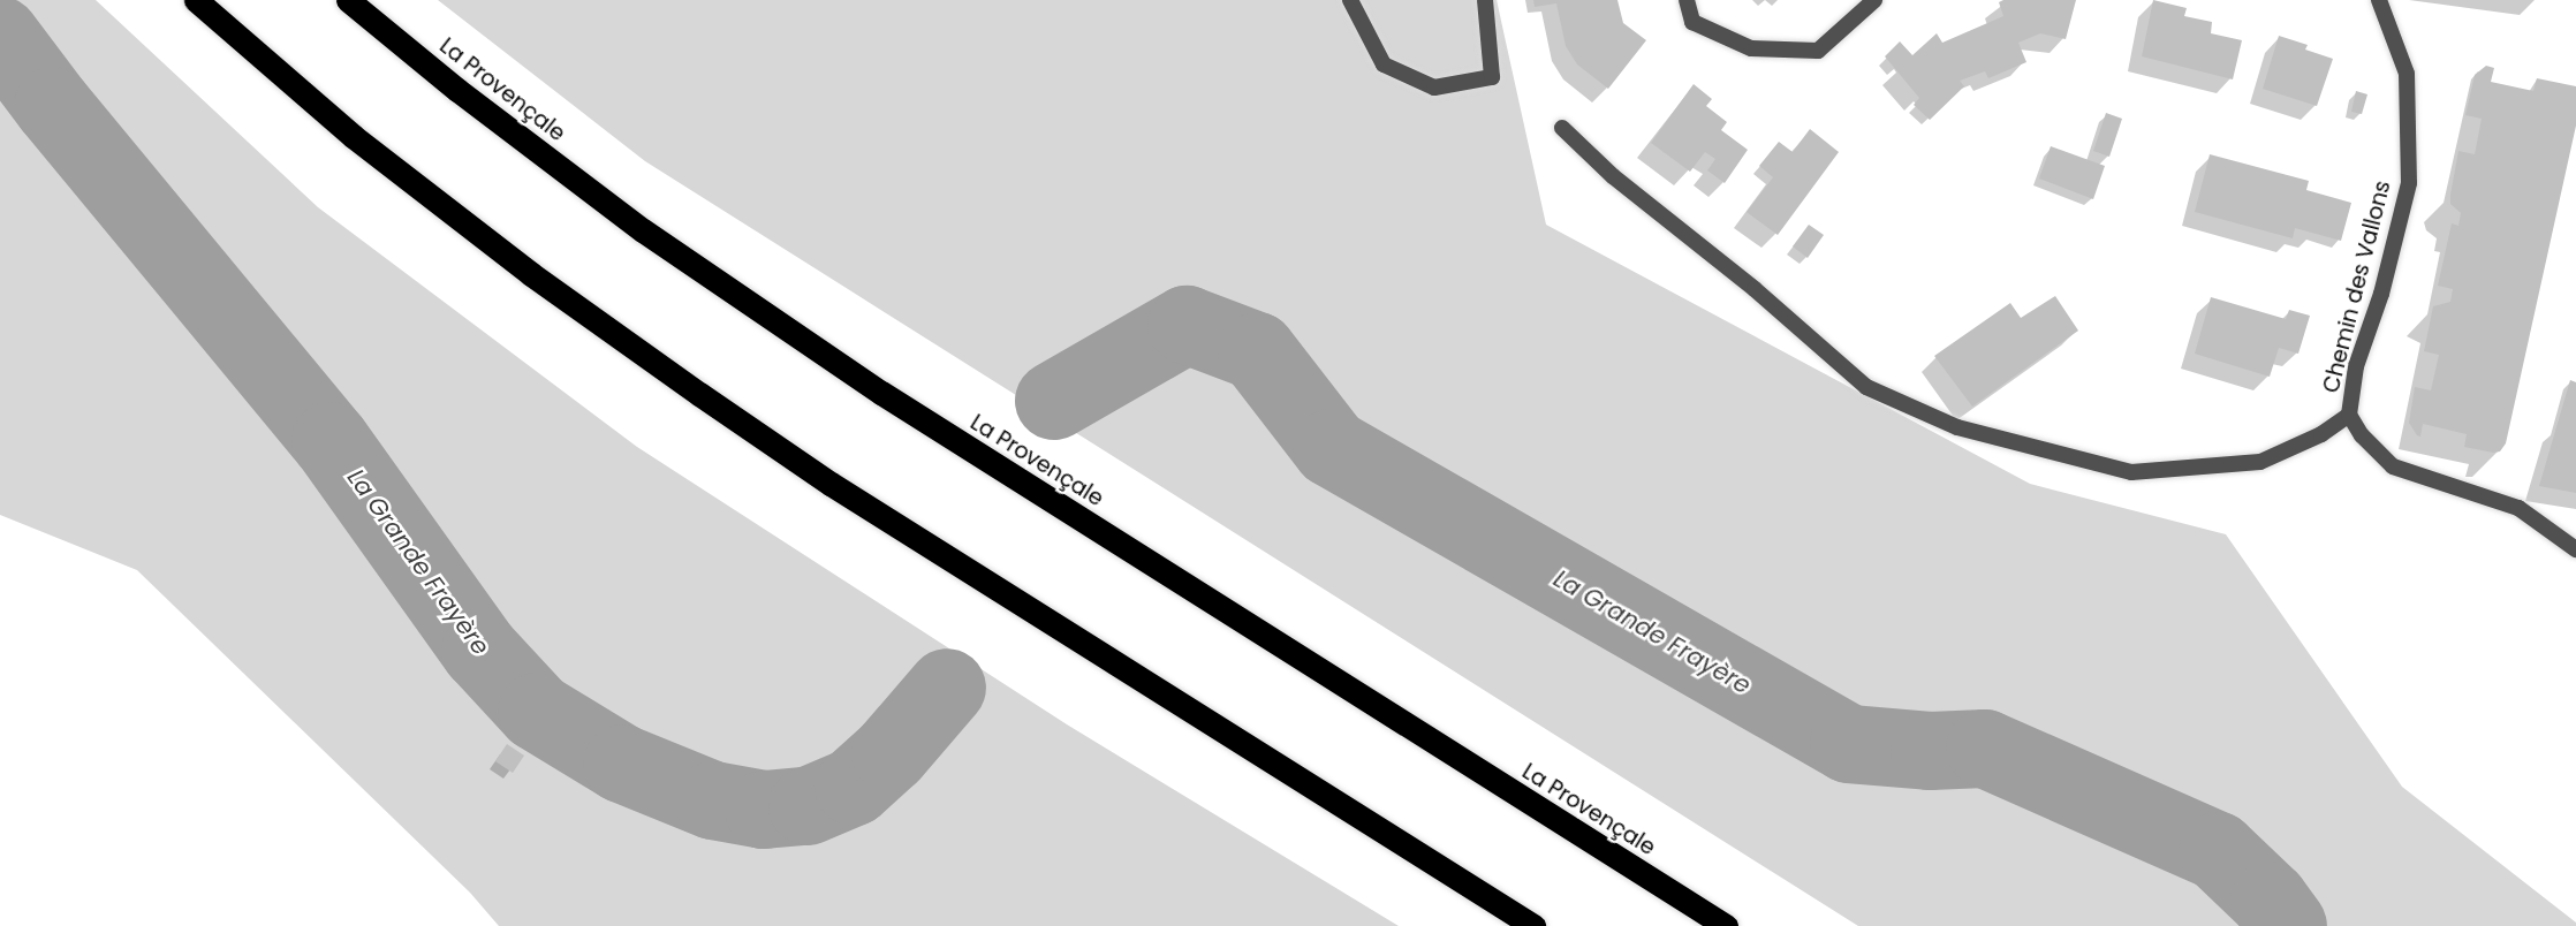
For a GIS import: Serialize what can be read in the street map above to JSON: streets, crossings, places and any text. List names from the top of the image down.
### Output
{
  "streets": {
    "highway": ["La Provençale"],
    "street": ["Chemin des Vallons"]
  },
  "water": ["La Grande Frayère"]
}
